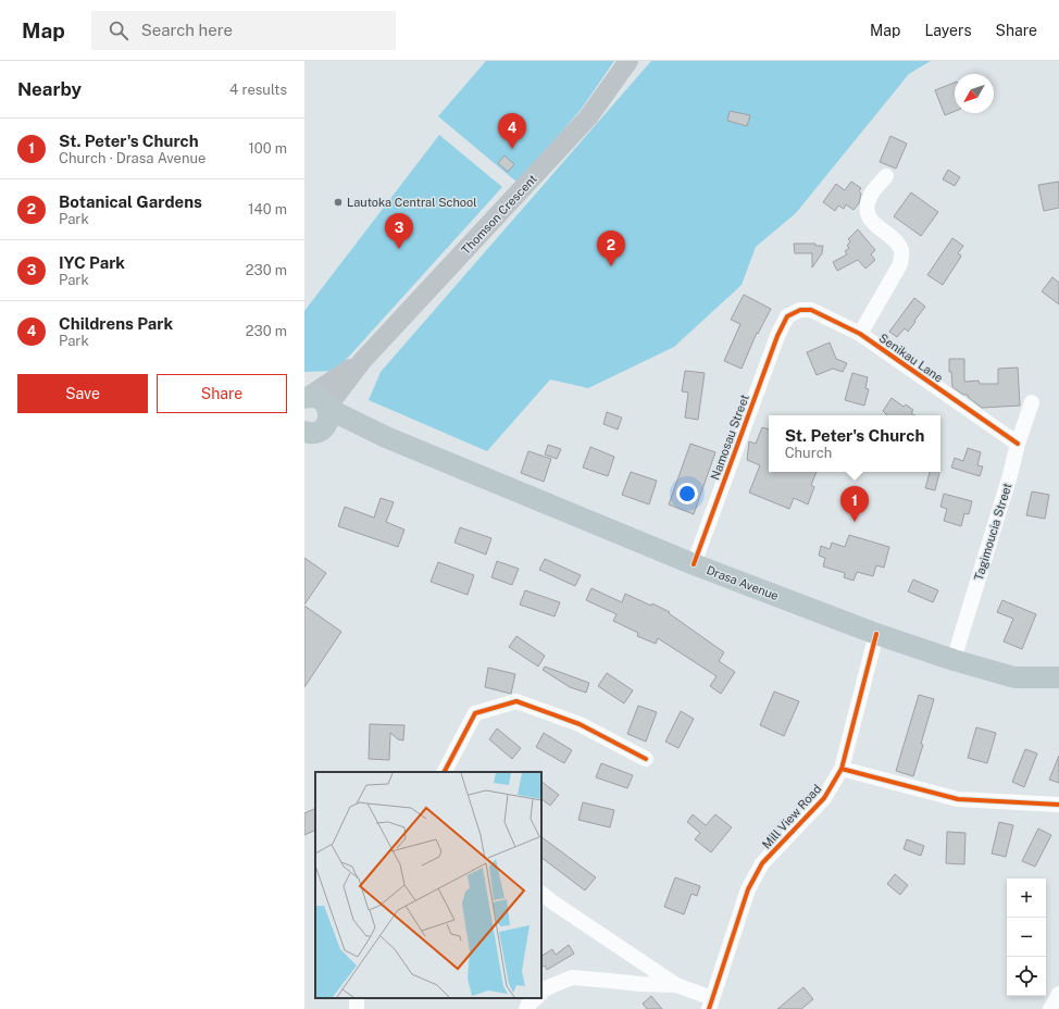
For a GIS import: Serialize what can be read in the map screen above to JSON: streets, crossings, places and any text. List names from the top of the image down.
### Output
{
  "streets": {
    "highway": ["Drasa Avenue"],
    "main road": ["Thomson Crescent"],
    "street": [
      "Senikau Lane",
      "Namosau Street",
      "Tagimoucia Street",
      "Mill View Road"
    ]
  },
  "crossings": [
    ["Thomson Crescent", "Drasa Avenue"],
    ["Senikau Lane", "Namosau Street"],
    ["Senikau Lane", "Tagimoucia Street"],
    ["Namosau Street", "Drasa Avenue"],
    ["Tagimoucia Street", "Drasa Avenue"],
    ["Drasa Avenue", "Mill View Road"]
  ],
  "places": ["Lautoka Central School"],
  "north": "bottom left",
  "page": {
    "header": "Map",
    "search": "Search here",
    "nav": ["Map", "Layers", "Share"],
    "heading": ["Nearby", "4 results"],
    "pins": [
      "4",
      "3",
      "2",
      "1"
    ],
    "list": [
      {
        "mark": "1",
        "name": "St. Peter's Church",
        "note": "Church · Drasa Avenue",
        "value": "100 m"
      },
      {
        "mark": "2",
        "name": "Botanical Gardens",
        "note": "Park",
        "value": "140 m"
      },
      {
        "mark": "3",
        "name": "IYC Park",
        "note": "Park",
        "value": "230 m"
      },
      {
        "mark": "4",
        "name": "Childrens Park",
        "note": "Park",
        "value": "230 m"
      }
    ],
    "buttons": ["Save", "Share"],
    "popup": ["St. Peter's Church", "Church"],
    "map_buttons": ["+", "−"]
  }
}
